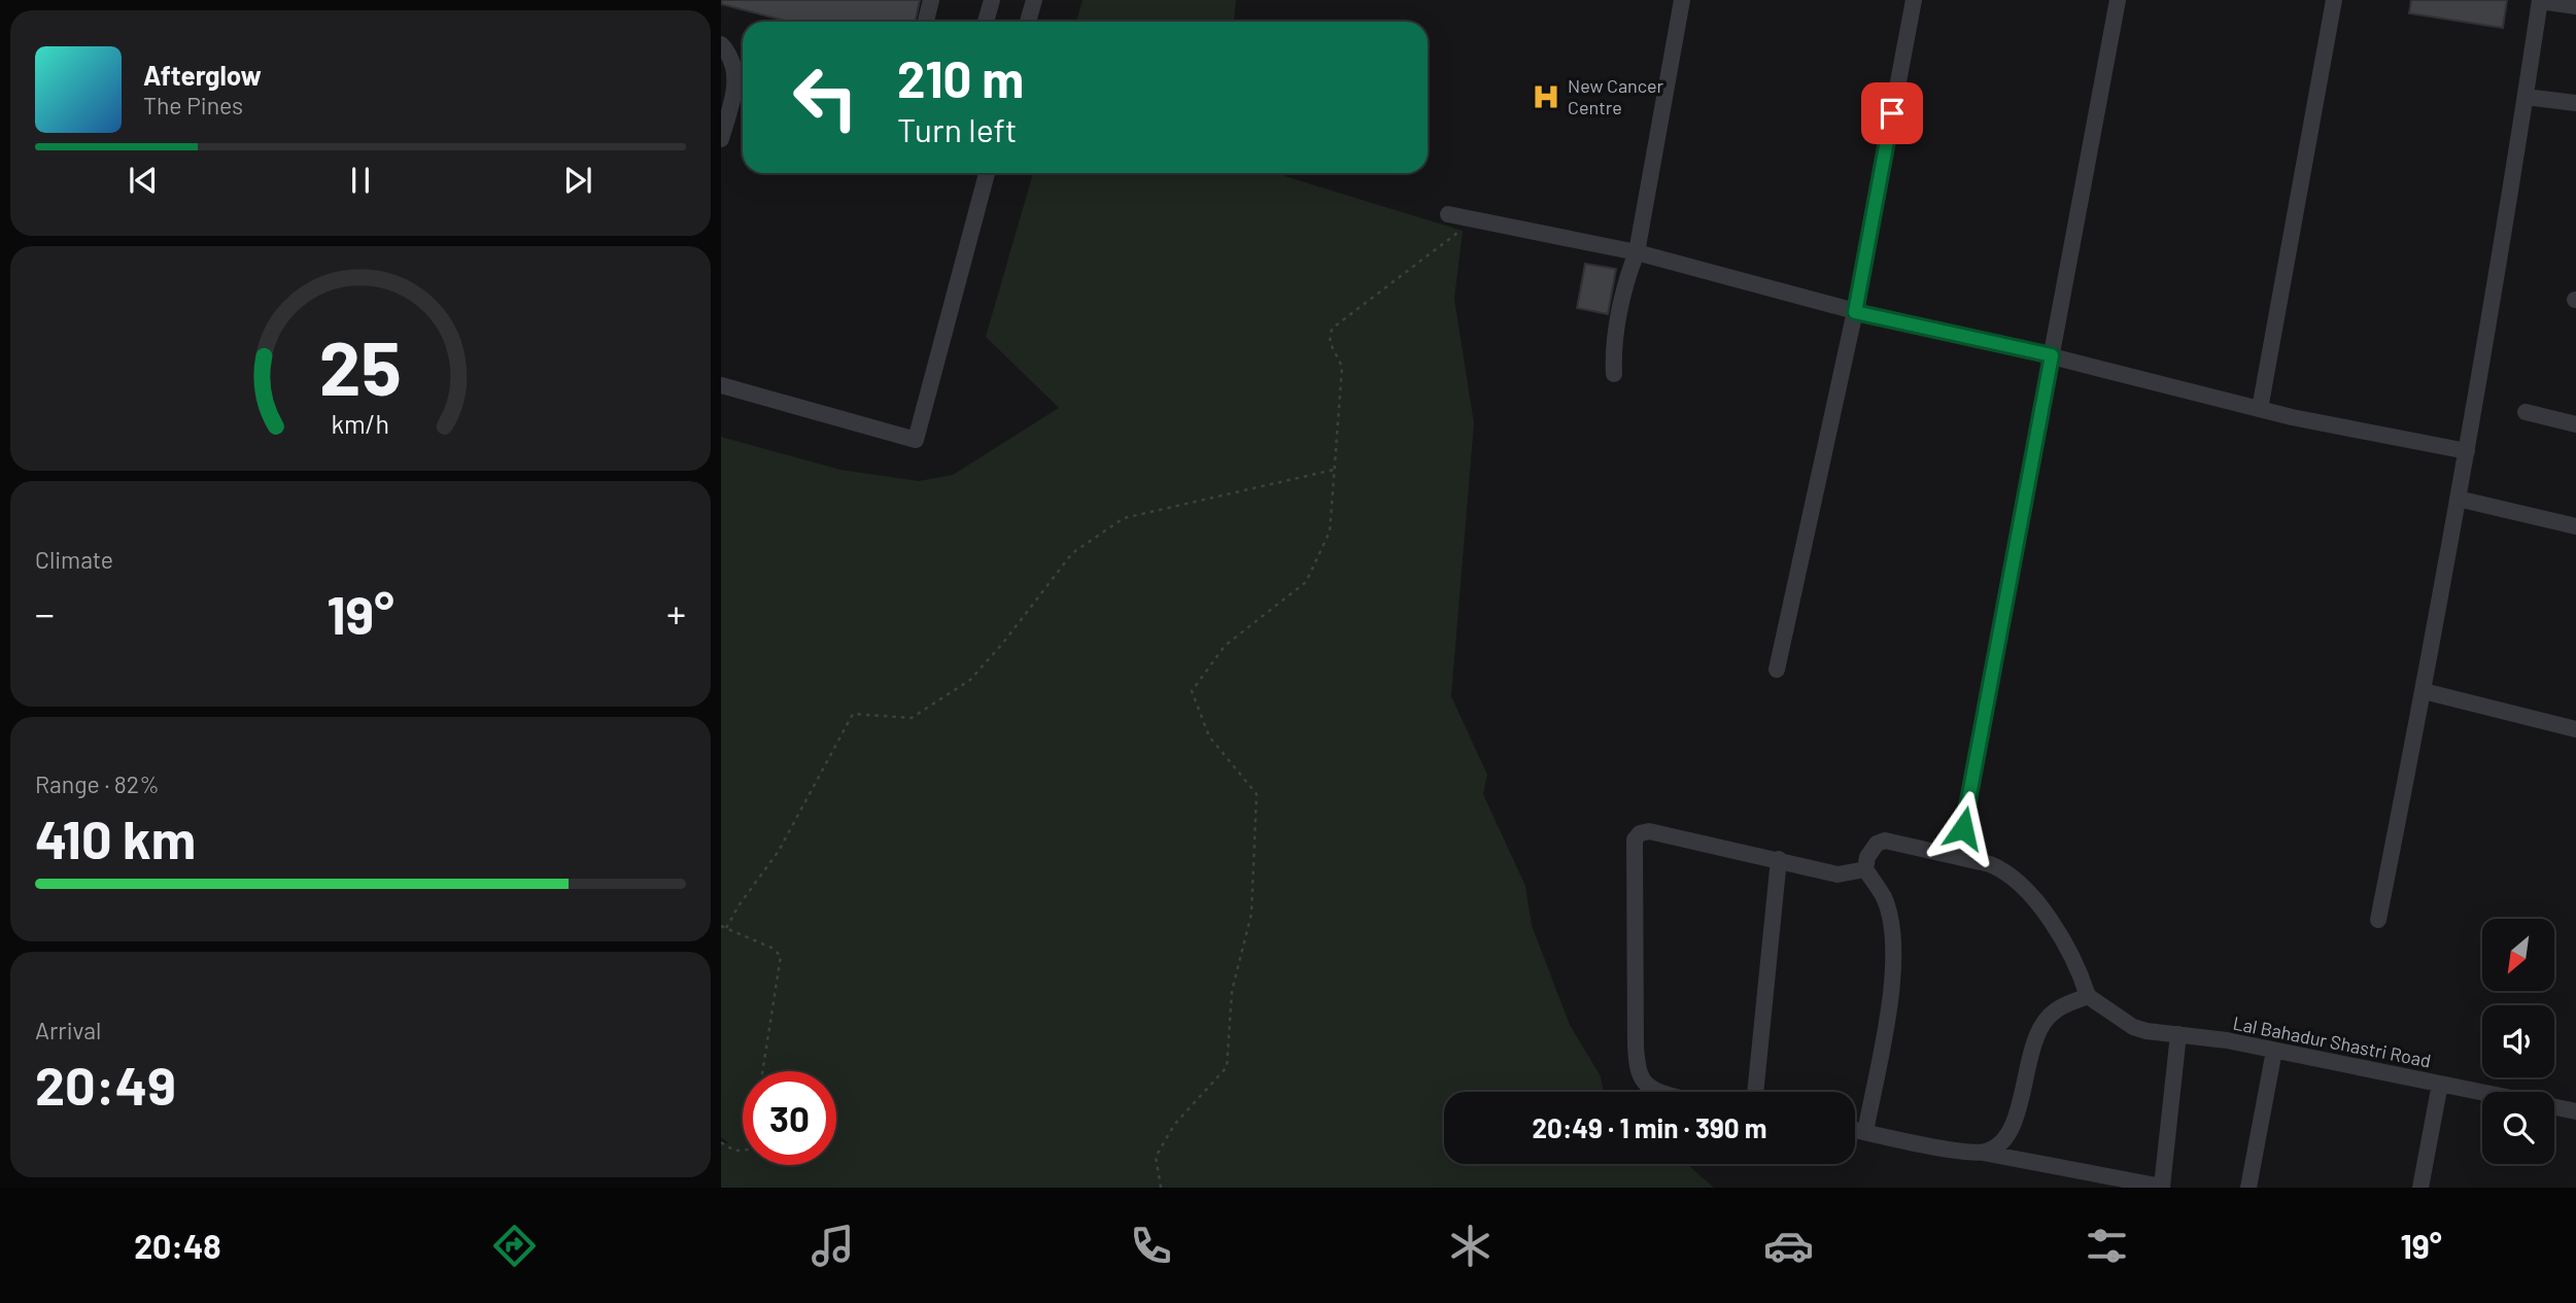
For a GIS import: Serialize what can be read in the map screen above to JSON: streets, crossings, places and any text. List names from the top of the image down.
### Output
{
  "streets": {
    "street": ["Lal Bahadur Shastri Road"]
  },
  "places": {
    "hospital": ["New Cancer Centre"]
  },
  "north": "bottom left",
  "page": {
    "turn": ["210 m", "Turn left"],
    "song": ["Afterglow", "The Pines"],
    "tile": [
      "Climate",
      ["Range · 82%", "410 km"],
      ["Arrival", "20:49"]
    ],
    "heat": ["−", "19°", "+"],
    "limit": "30",
    "trip": "20:49 · 1 min · 390 m",
    "tabs": ["20:48", "19°"],
    "gauge": ["25", "km/h"]
  }
}
